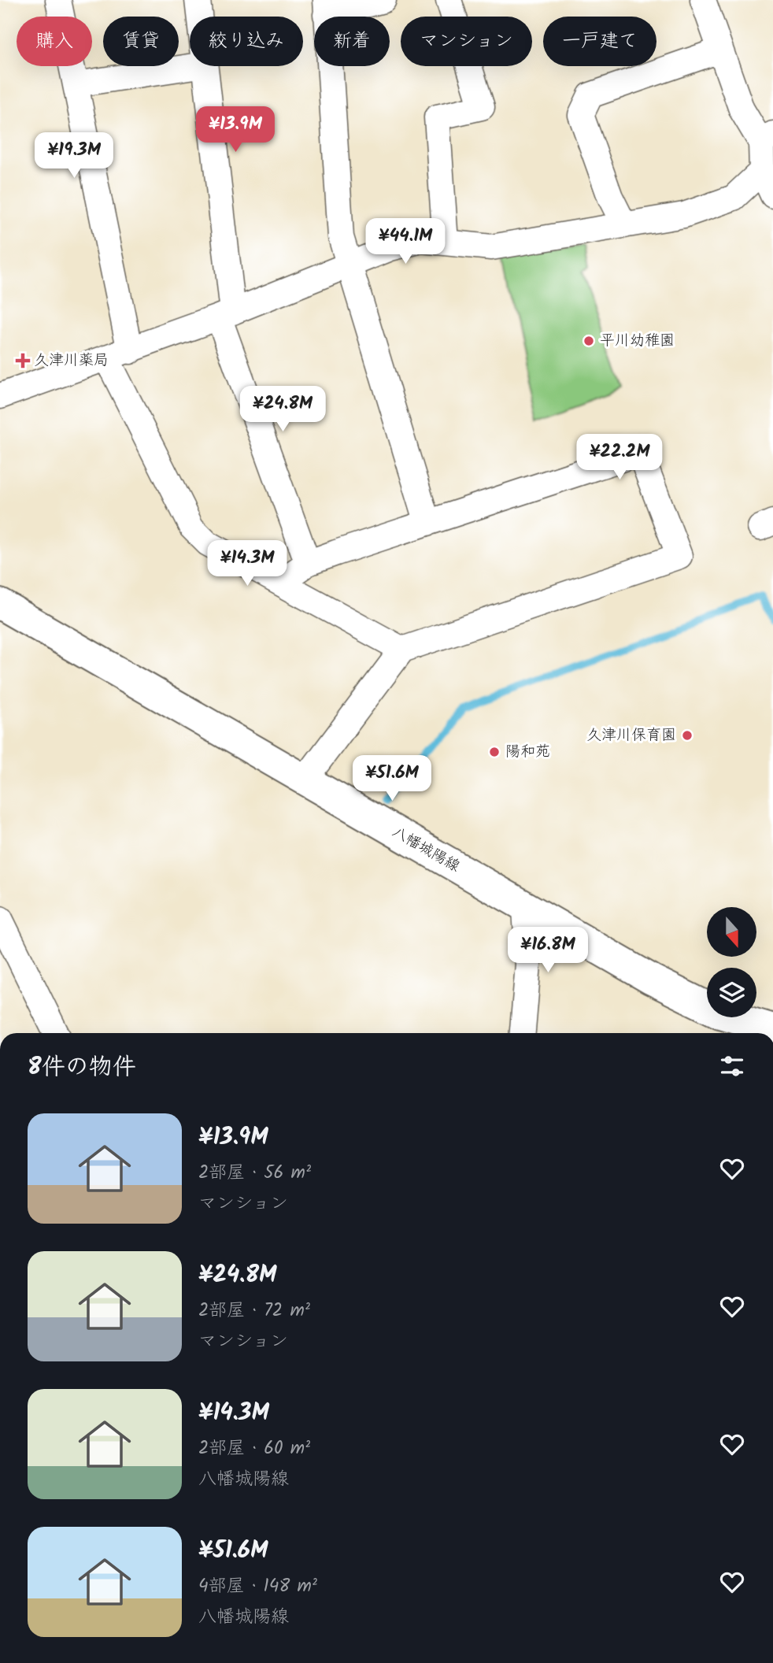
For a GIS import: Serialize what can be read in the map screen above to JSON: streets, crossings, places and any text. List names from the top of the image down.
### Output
{
  "streets": {
    "main road": ["八幡城陽線"]
  },
  "places": {
    "other": ["平川幼稚園", "久津川保育園", "陽和苑"],
    "health": ["久津川薬局"]
  },
  "north": "bottom",
  "page": {
    "chip": [
      "購入",
      "賃貸",
      "絞り込み",
      "新着",
      "マンション",
      "一戸建て"
    ],
    "price": [
      "¥13.9M",
      "¥19.3M",
      "¥44.1M",
      "¥24.8M",
      "¥22.2M",
      "¥14.3M",
      "¥51.6M",
      "¥16.8M"
    ],
    "heading": "8件の物件",
    "list": [
      {
        "name": "¥13.9M",
        "note": "2部屋 · 56 m² · マンション"
      },
      {
        "name": "¥24.8M",
        "note": "2部屋 · 72 m² · マンション"
      },
      {
        "name": "¥14.3M",
        "note": "2部屋 · 60 m² · 八幡城陽線"
      },
      {
        "name": "¥51.6M",
        "note": "4部屋 · 148 m² · 八幡城陽線"
      }
    ]
  }
}
